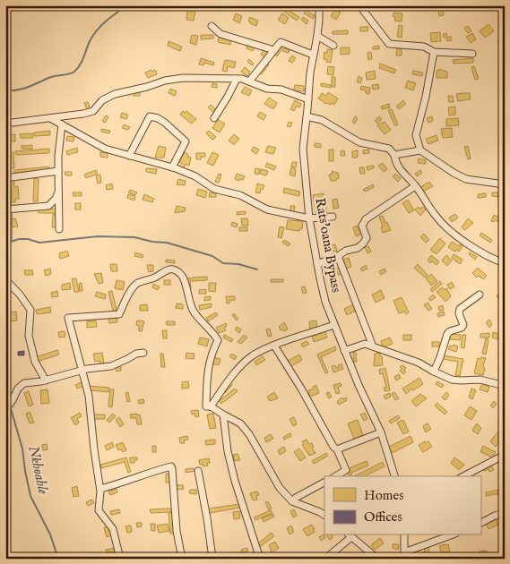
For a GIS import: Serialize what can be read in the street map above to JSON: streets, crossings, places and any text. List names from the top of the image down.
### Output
{
  "streets": {
    "street": ["Rats'oana Bypass"]
  },
  "water": ["Nkhoahle"],
  "legend": ["Homes", "Offices"]
}
